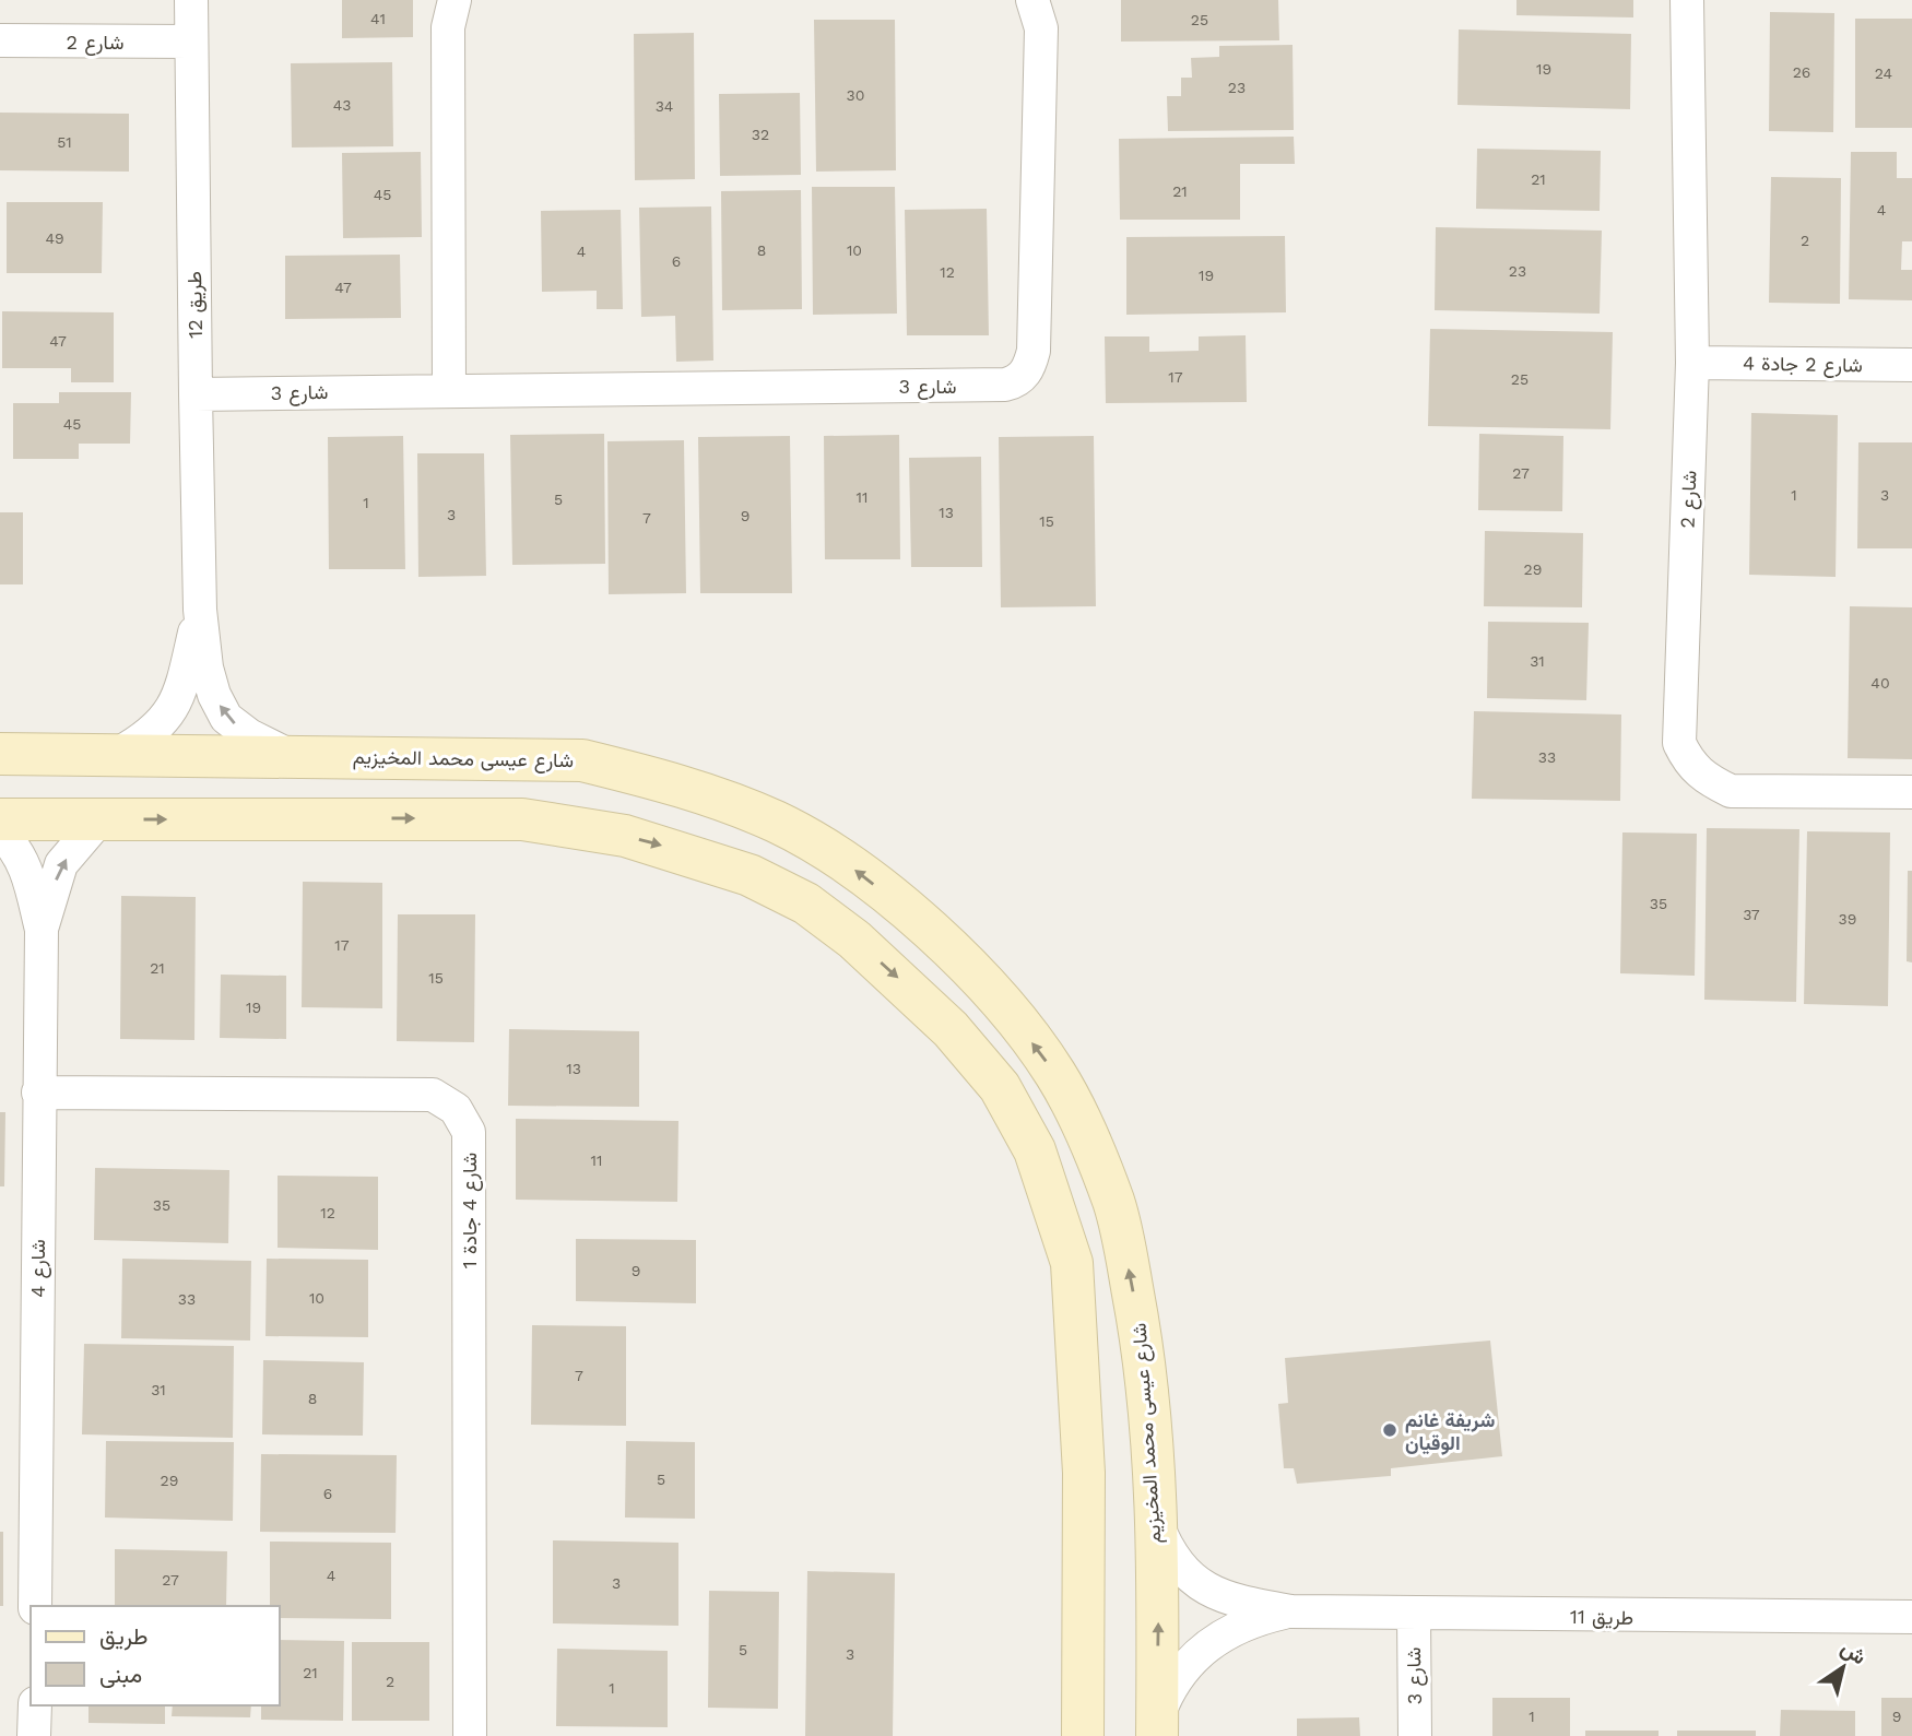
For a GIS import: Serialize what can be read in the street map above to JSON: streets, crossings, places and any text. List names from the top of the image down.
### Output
{
  "streets": {
    "street": [
      "شارع 2",
      "طريق 12",
      "شارع 2 جادة 4",
      "شارع 3",
      "شارع عيسى محمد المخيزيم",
      "شارع 4 جادة 1",
      "شارع 4",
      "طريق 11"
    ]
  },
  "crossings": [
    ["شارع 2", "طريق 12"],
    ["شارع 2", "شارع 2 جادة 4"],
    ["طريق 12", "شارع 3"],
    ["طريق 12", "شارع عيسى محمد المخيزيم"],
    ["شارع 3", "طريق 11"],
    ["شارع عيسى محمد المخيزيم", "طريق 11"],
    ["شارع 4 جادة 1", "شارع 4"]
  ],
  "one_way": ["شارع عيسى محمد المخيزيم"],
  "places": ["شريفة غانم الوقيان"],
  "house_numbers": [
    "41",
    "25",
    "19",
    "26",
    "24",
    "23",
    "30",
    "43",
    "34",
    "32",
    "51",
    "21",
    "21",
    "45",
    "4",
    "49",
    "2",
    "8",
    "10",
    "4",
    "6",
    "23",
    "12",
    "19",
    "47",
    "47",
    "17",
    "25",
    "45",
    "27",
    "1",
    "3",
    "11",
    "5",
    "1",
    "13",
    "3",
    "9",
    "7",
    "15",
    "29",
    "31",
    "40",
    "33",
    "35",
    "37",
    "39",
    "17",
    "21",
    "15",
    "19",
    "13",
    "11",
    "35",
    "12",
    "9",
    "10",
    "33",
    "7",
    "31",
    "8",
    "5",
    "29",
    "6",
    "4",
    "27",
    "3",
    "5",
    "3",
    "21",
    "2",
    "1",
    "1",
    "9"
  ],
  "legend": ["طريق", "مبنى"],
  "north": "top right"
}
